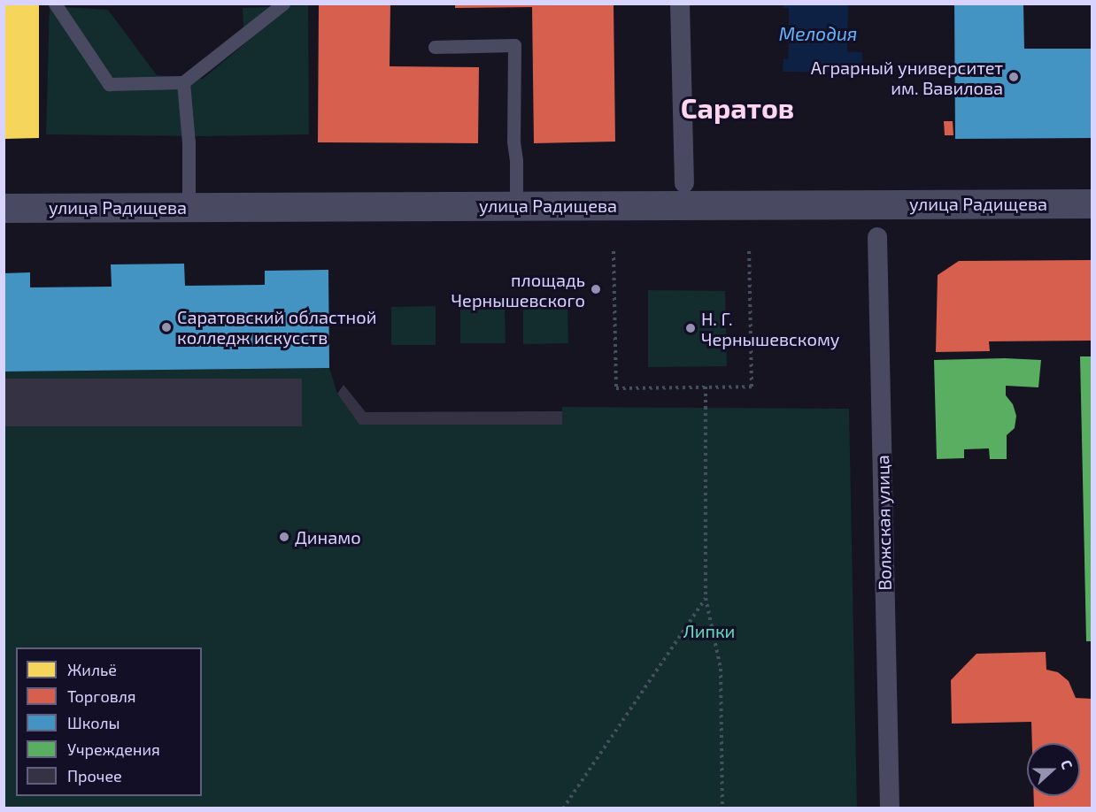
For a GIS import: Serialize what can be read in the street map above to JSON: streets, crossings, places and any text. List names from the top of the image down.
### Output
{
  "streets": {
    "street": ["улица Радищева", "Волжская улица"]
  },
  "districts": ["Саратов"],
  "water": ["Мелодия"],
  "parks": ["Липки"],
  "places": [
    "Аграрный университет им. Вавилова",
    "площадь Чернышевского",
    "Саратовский областной колледж искусств",
    "Н. Г. Чернышевскому",
    "Динамо"
  ],
  "legend": [
    "Жильё",
    "Торговля",
    "Школы",
    "Учреждения",
    "Прочее"
  ],
  "north": "right"
}
